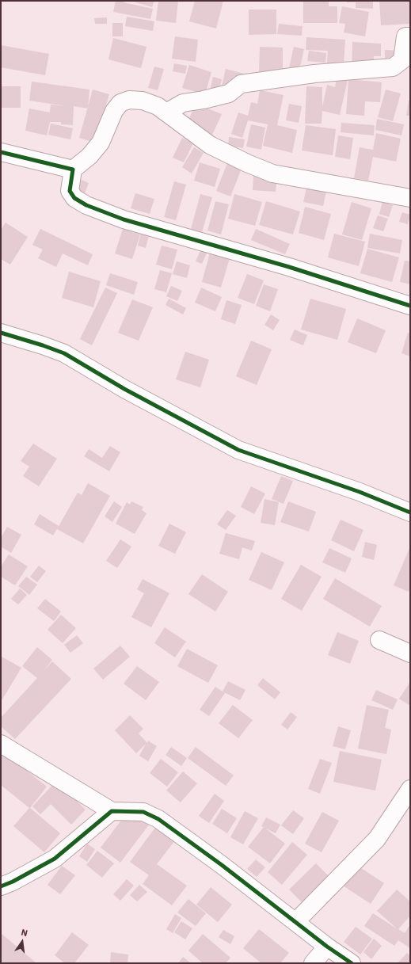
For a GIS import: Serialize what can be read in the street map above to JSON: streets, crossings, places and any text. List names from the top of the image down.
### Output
{
  "north": "top"
}
